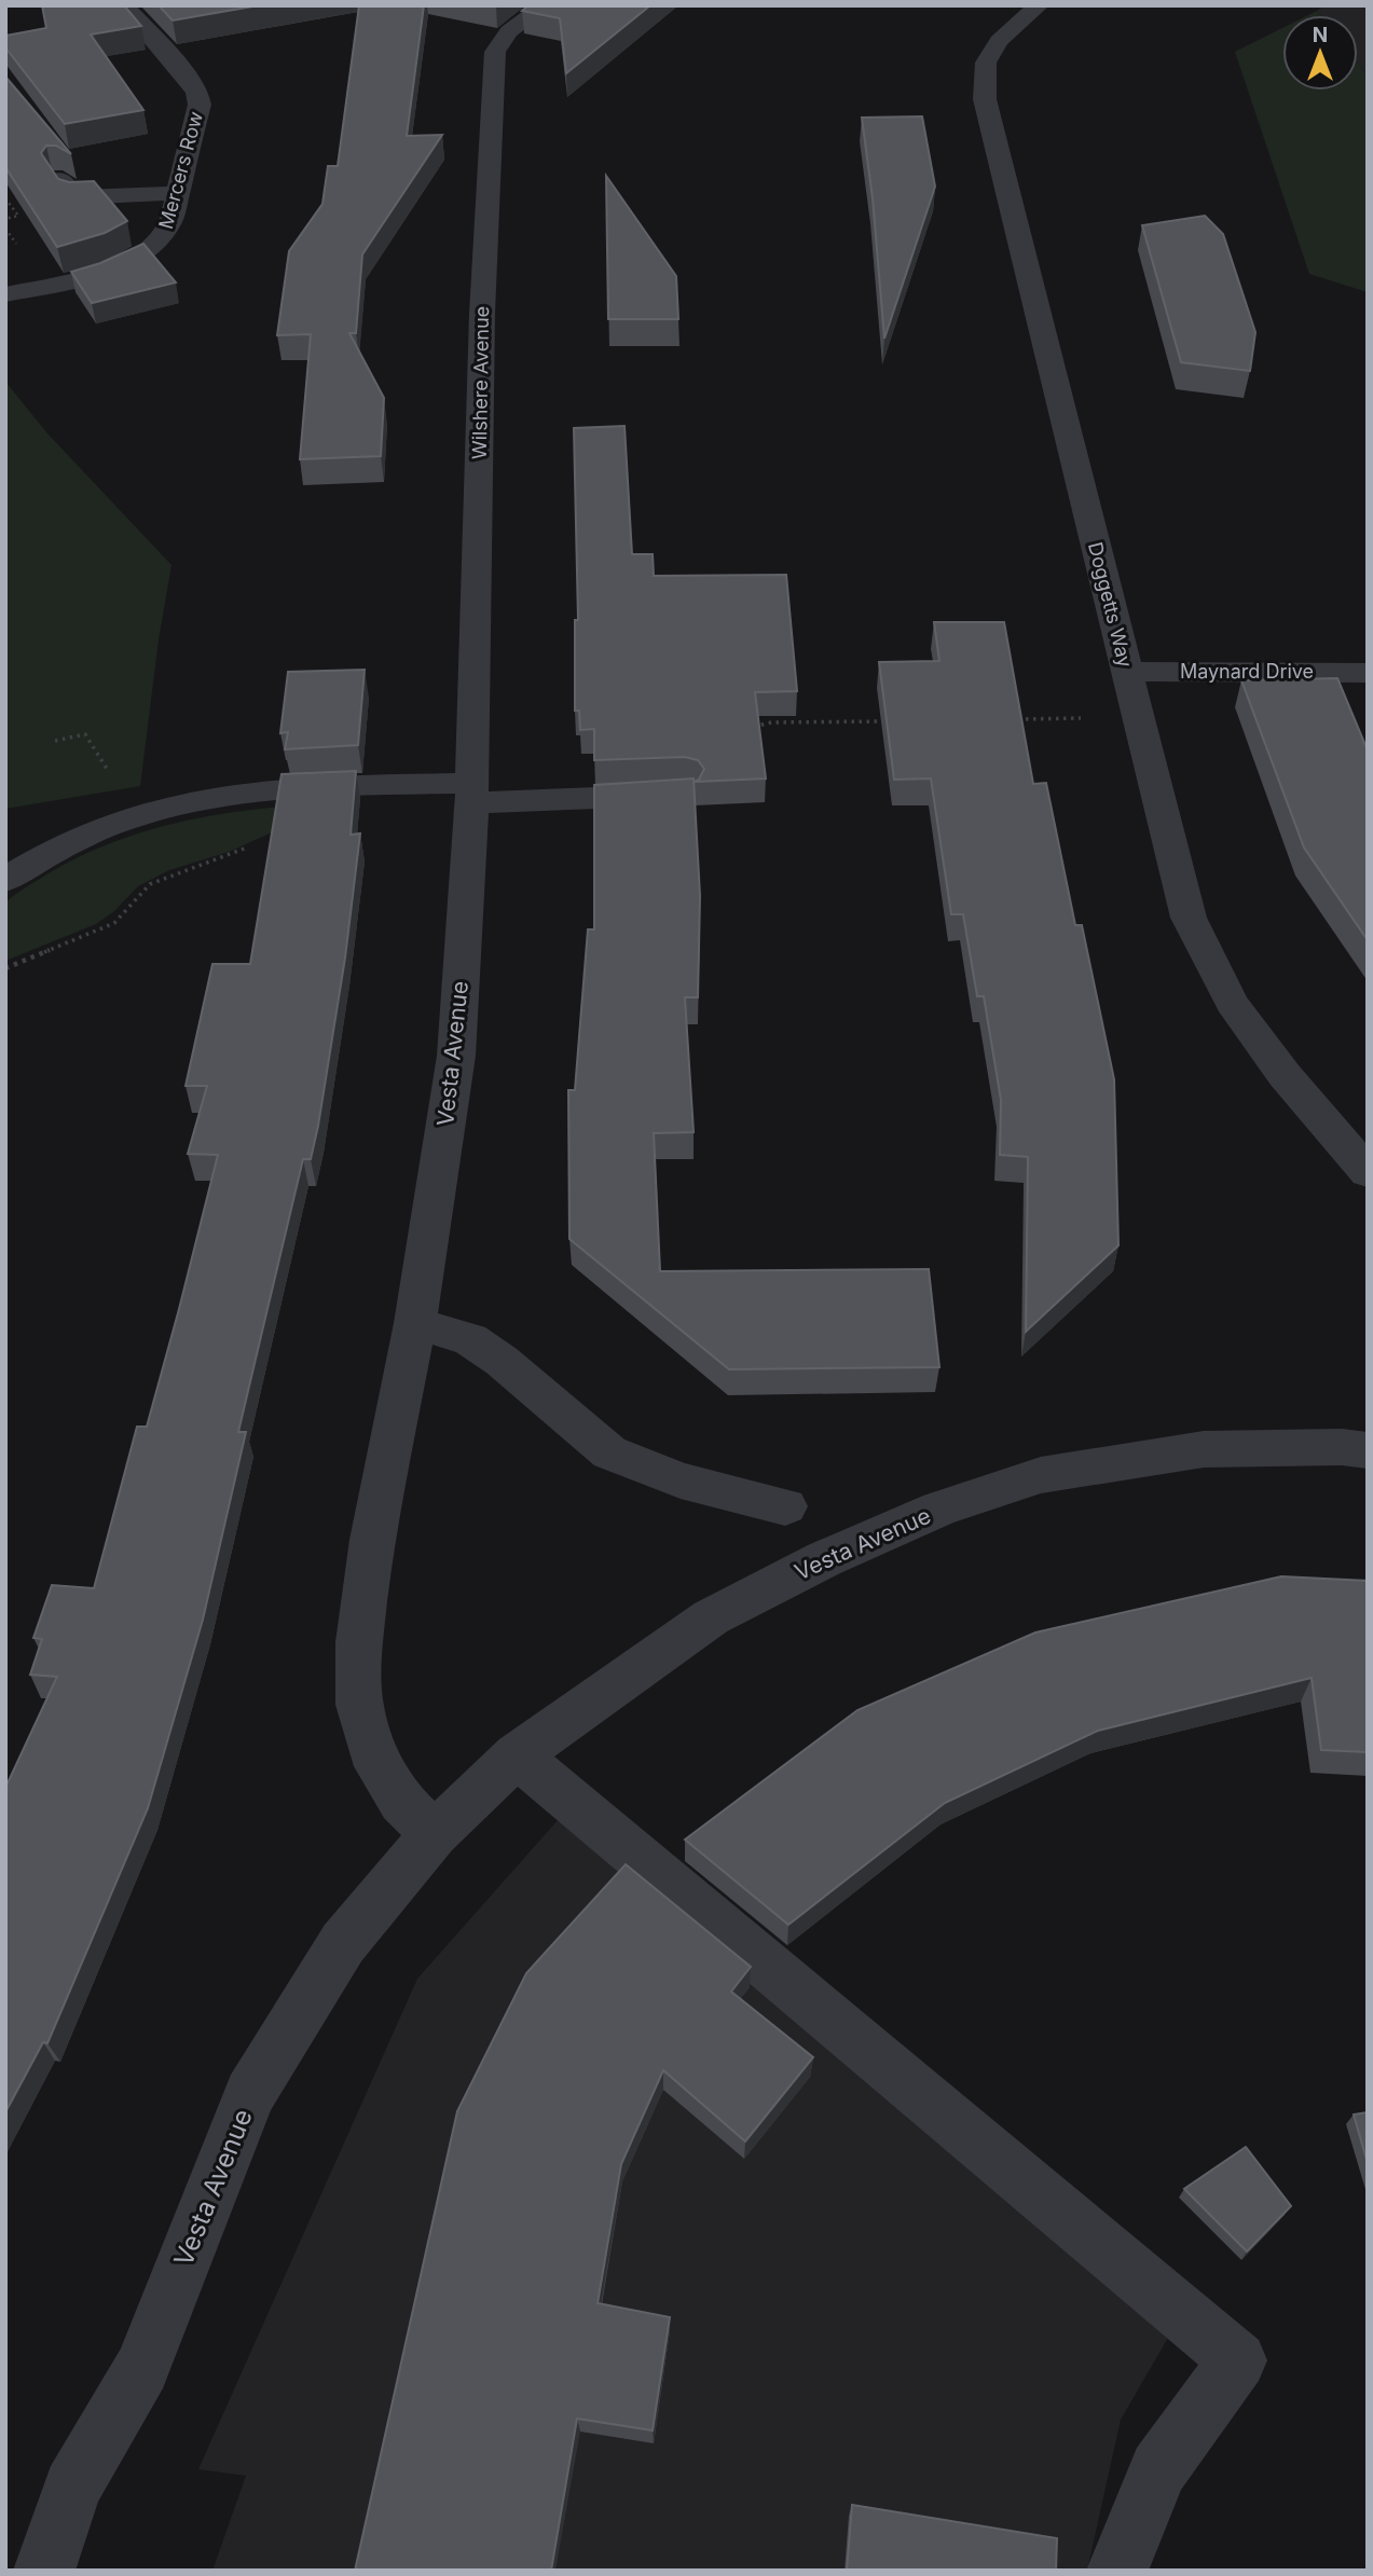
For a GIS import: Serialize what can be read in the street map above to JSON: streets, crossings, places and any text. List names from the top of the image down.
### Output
{
  "streets": {
    "street": [
      "Mercers Row",
      "Wilshere Avenue",
      "Doggetts Way",
      "Maynard Drive",
      "Vesta Avenue"
    ]
  },
  "crossings": [
    ["Wilshere Avenue", "Vesta Avenue"],
    ["Doggetts Way", "Maynard Drive"]
  ],
  "north": "top"
}
